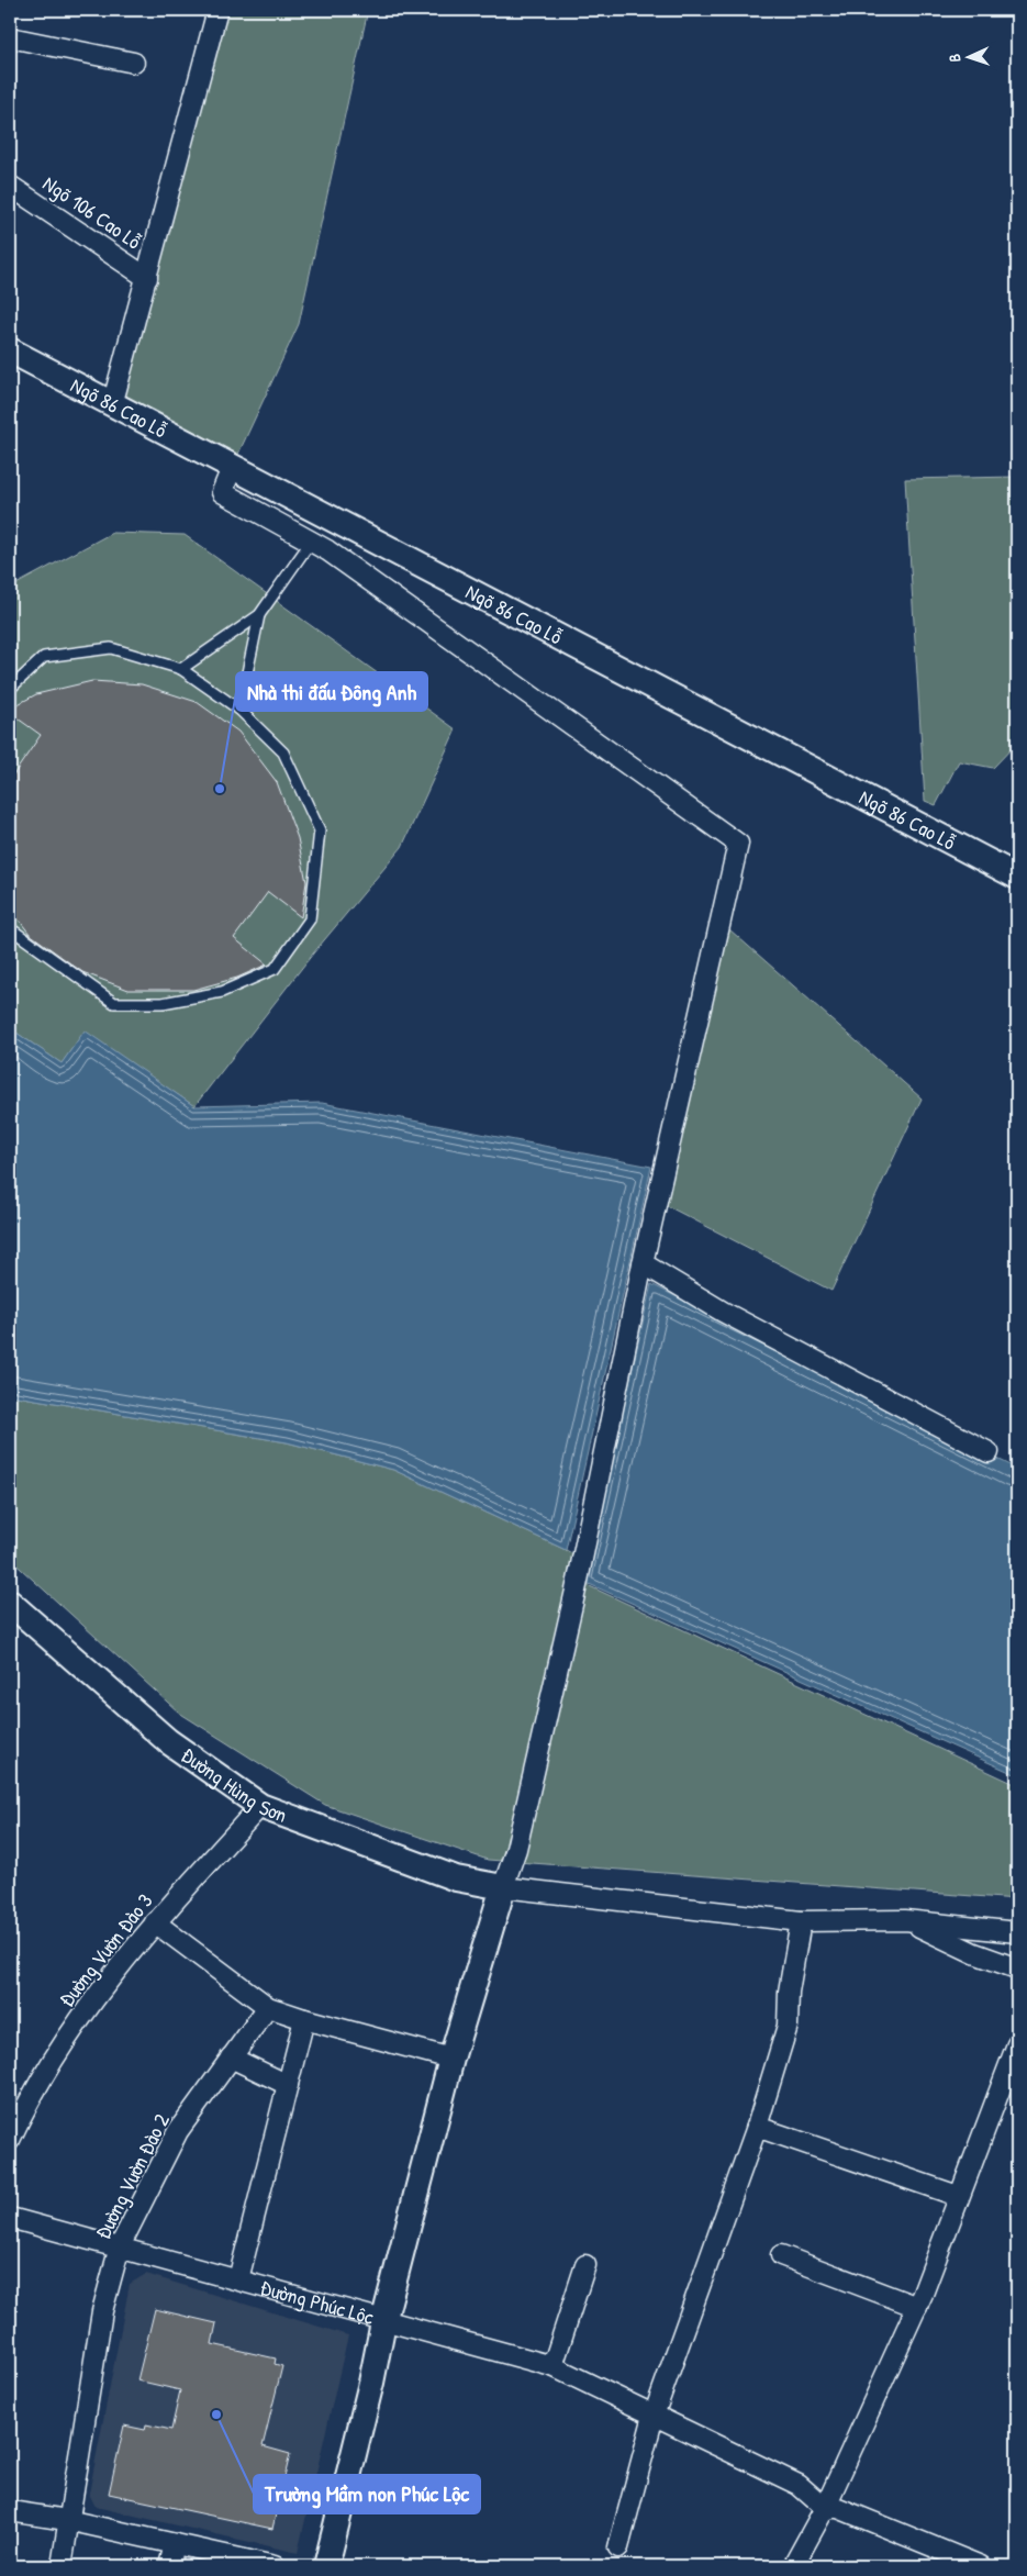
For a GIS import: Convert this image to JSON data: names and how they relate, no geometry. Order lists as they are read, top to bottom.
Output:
{
  "streets": {
    "street": [
      "Ngõ 106 Cao Lỗ",
      "Ngõ 86 Cao Lỗ",
      "Đường Hùng Sơn",
      "Đường Vườn Đào 3",
      "Đường Vườn Đào 2",
      "Đường Phúc Lộc"
    ]
  },
  "crossings": [
    ["Đường Hùng Sơn", "Đường Vườn Đào 3"],
    ["Đường Vườn Đào 2", "Đường Phúc Lộc"]
  ],
  "places": ["Nhà thi đấu Đông Anh", "Trường Mầm non Phúc Lộc"],
  "north": "left"
}
